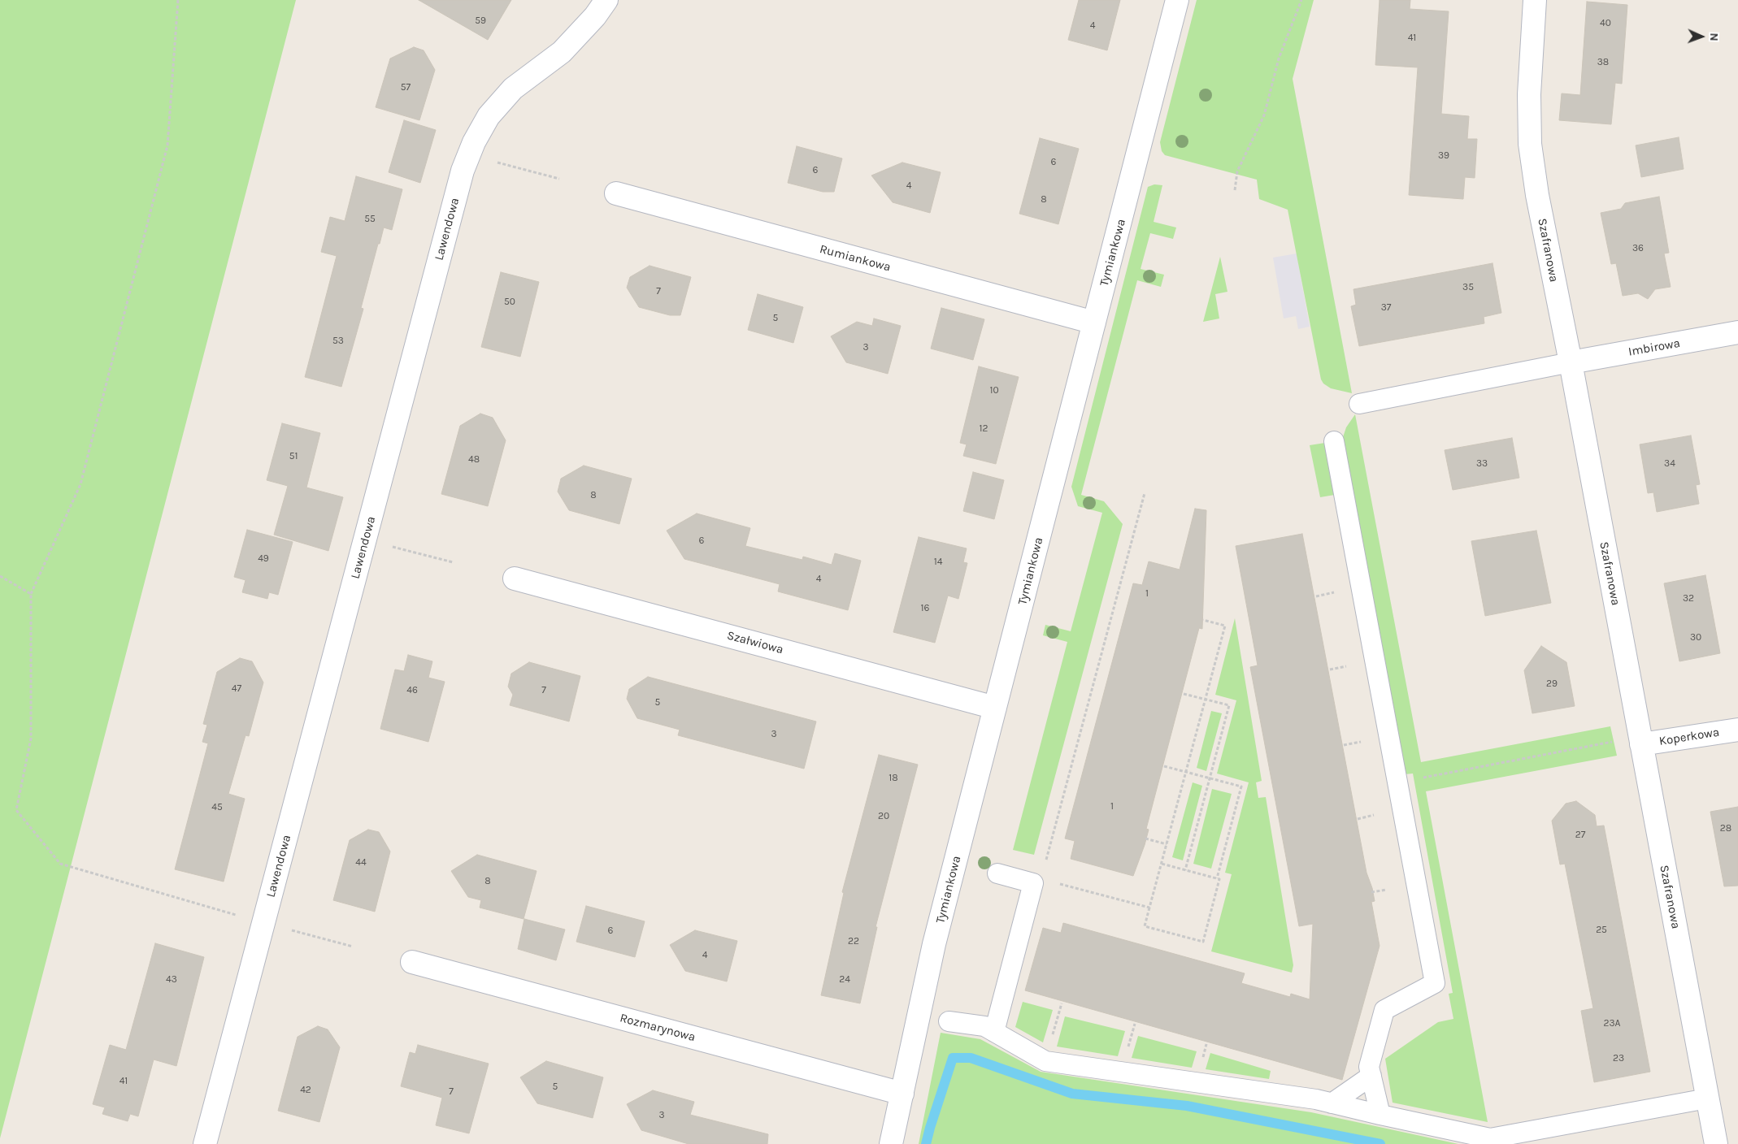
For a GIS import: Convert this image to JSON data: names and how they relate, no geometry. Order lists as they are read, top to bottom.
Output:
{
  "streets": {
    "street": [
      "Lawendowa",
      "Szafranowa",
      "Tymiankowa",
      "Rumiankowa",
      "Imbirowa",
      "Szałwiowa",
      "Koperkowa",
      "Rozmarynowa"
    ]
  },
  "crossings": [
    ["Szafranowa", "Imbirowa"],
    ["Szafranowa", "Koperkowa"],
    ["Tymiankowa", "Rumiankowa"],
    ["Tymiankowa", "Szałwiowa"],
    ["Tymiankowa", "Rozmarynowa"]
  ],
  "house_numbers": [
    "59",
    "40",
    "4",
    "41",
    "38",
    "57",
    "39",
    "6",
    "6",
    "4",
    "8",
    "55",
    "36",
    "35",
    "7",
    "50",
    "37",
    "5",
    "53",
    "3",
    "10",
    "12",
    "51",
    "48",
    "33",
    "34",
    "8",
    "6",
    "49",
    "14",
    "4",
    "1",
    "32",
    "16",
    "30",
    "29",
    "47",
    "46",
    "7",
    "5",
    "3",
    "18",
    "1",
    "45",
    "20",
    "28",
    "27",
    "44",
    "8",
    "25",
    "6",
    "22",
    "4",
    "43",
    "24",
    "23A",
    "23",
    "41",
    "5",
    "42",
    "7",
    "3"
  ],
  "north": "right"
}
